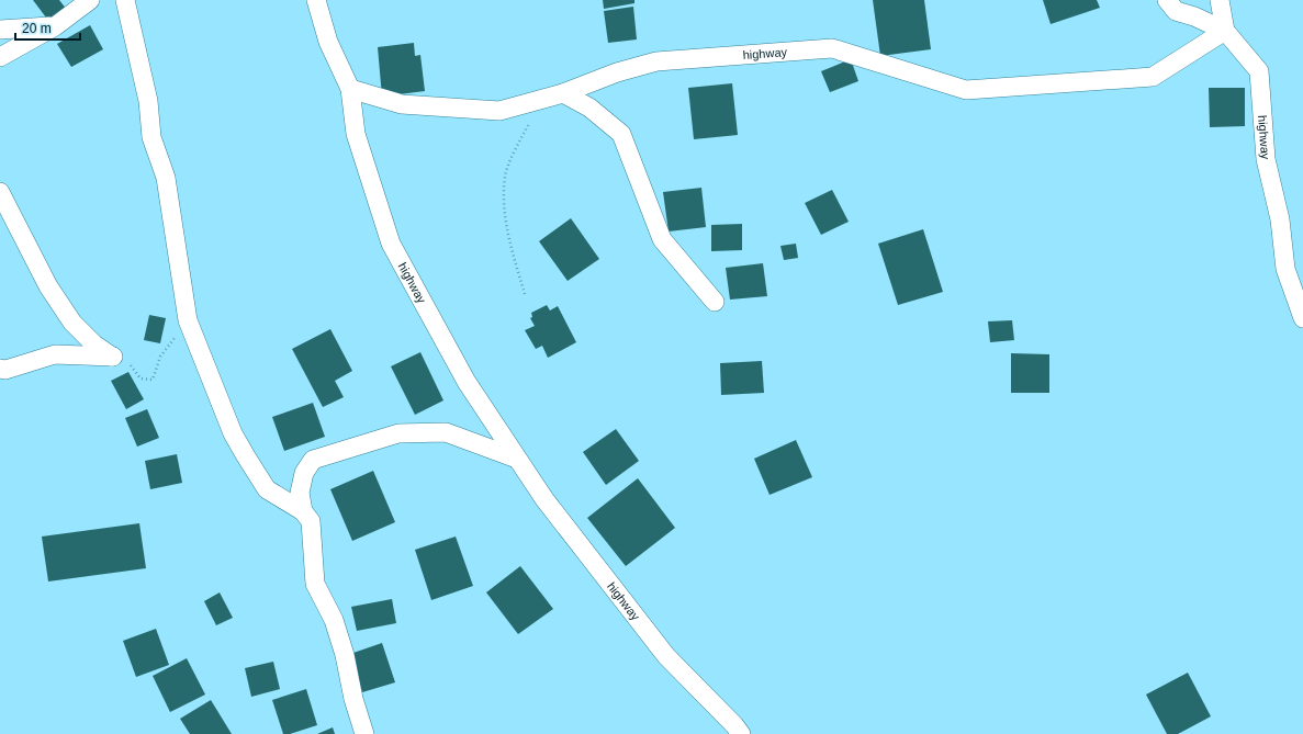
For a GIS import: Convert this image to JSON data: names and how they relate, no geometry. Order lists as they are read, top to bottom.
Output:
{
  "streets": {
    "street": ["highway"]
  },
  "scale_bar": "20 m"
}
